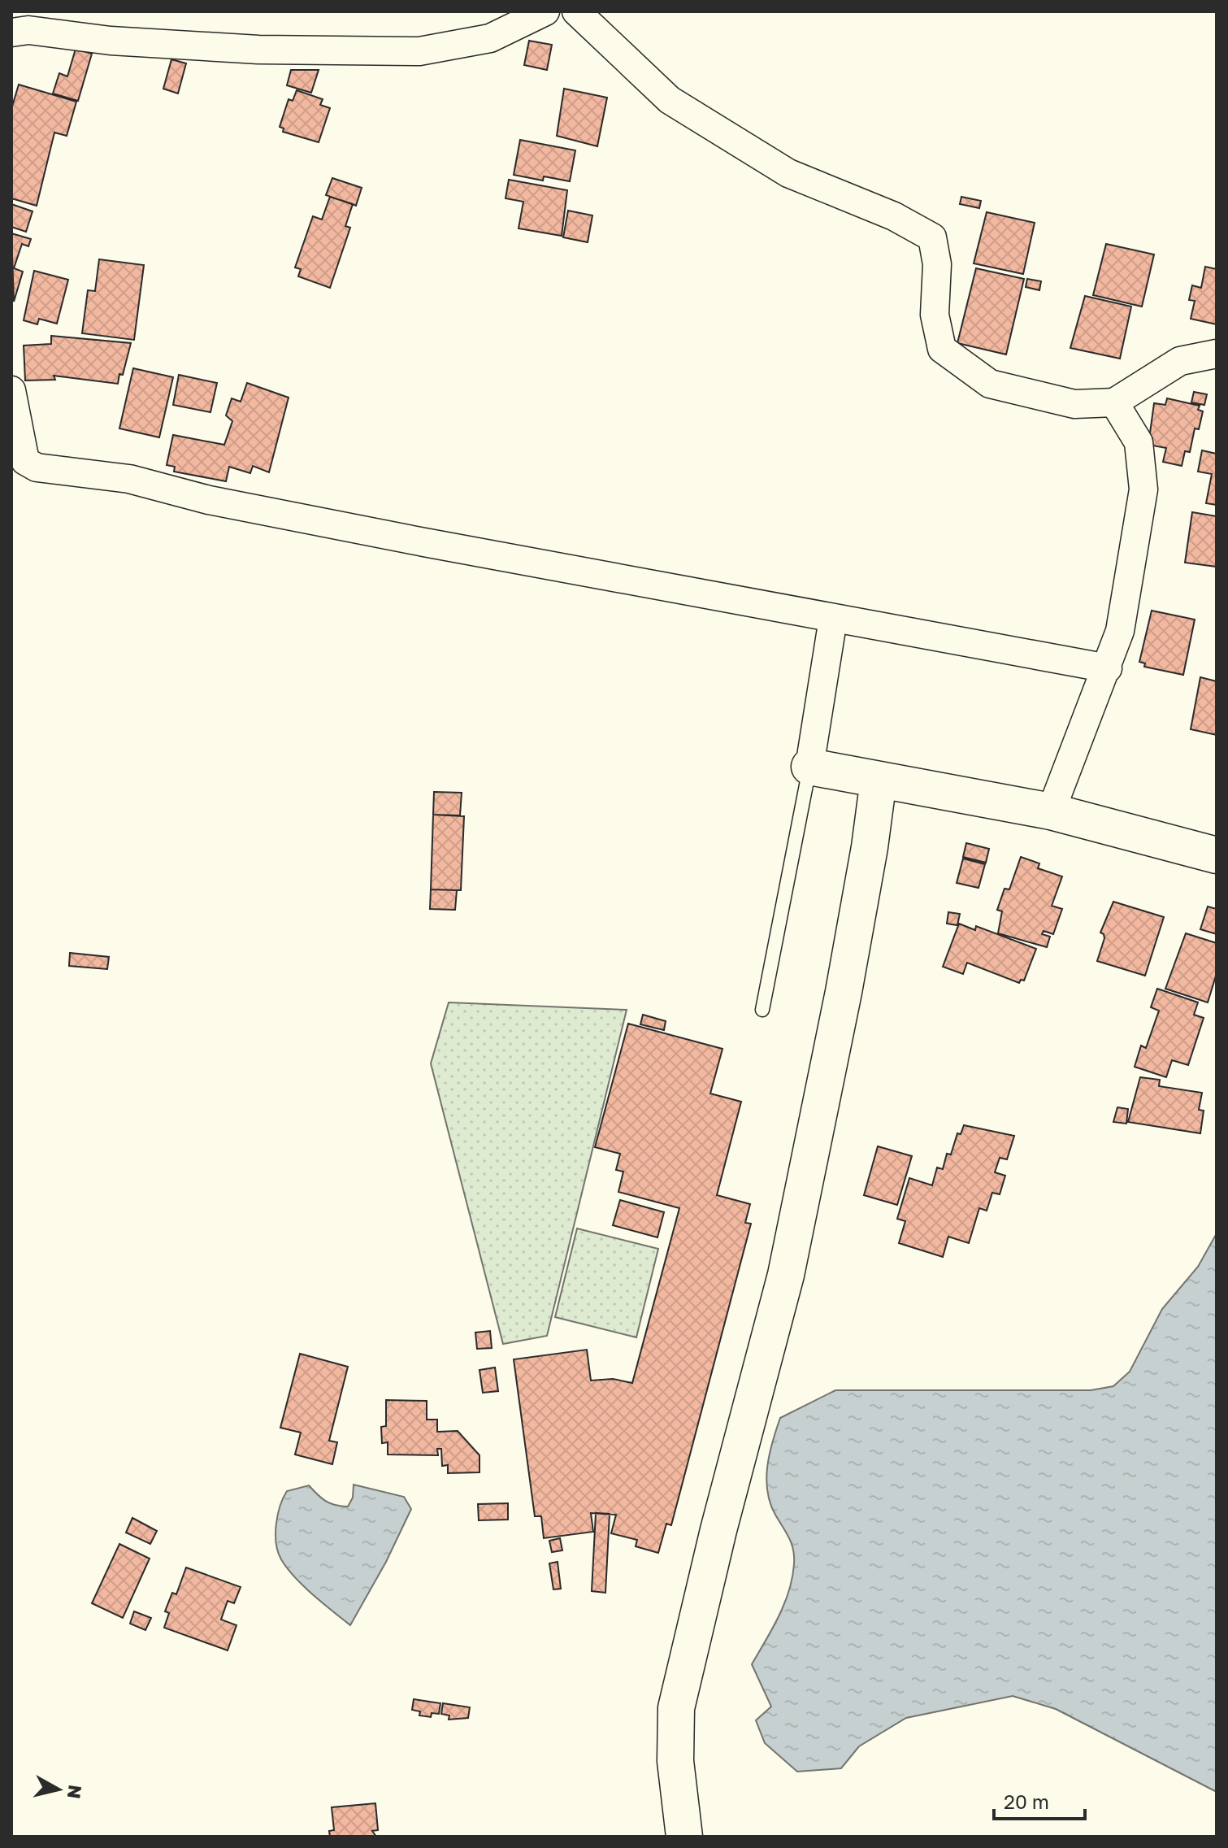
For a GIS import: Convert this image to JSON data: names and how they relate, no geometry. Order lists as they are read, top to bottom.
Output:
{
  "scale_bar": "20 m",
  "north": "right"
}
